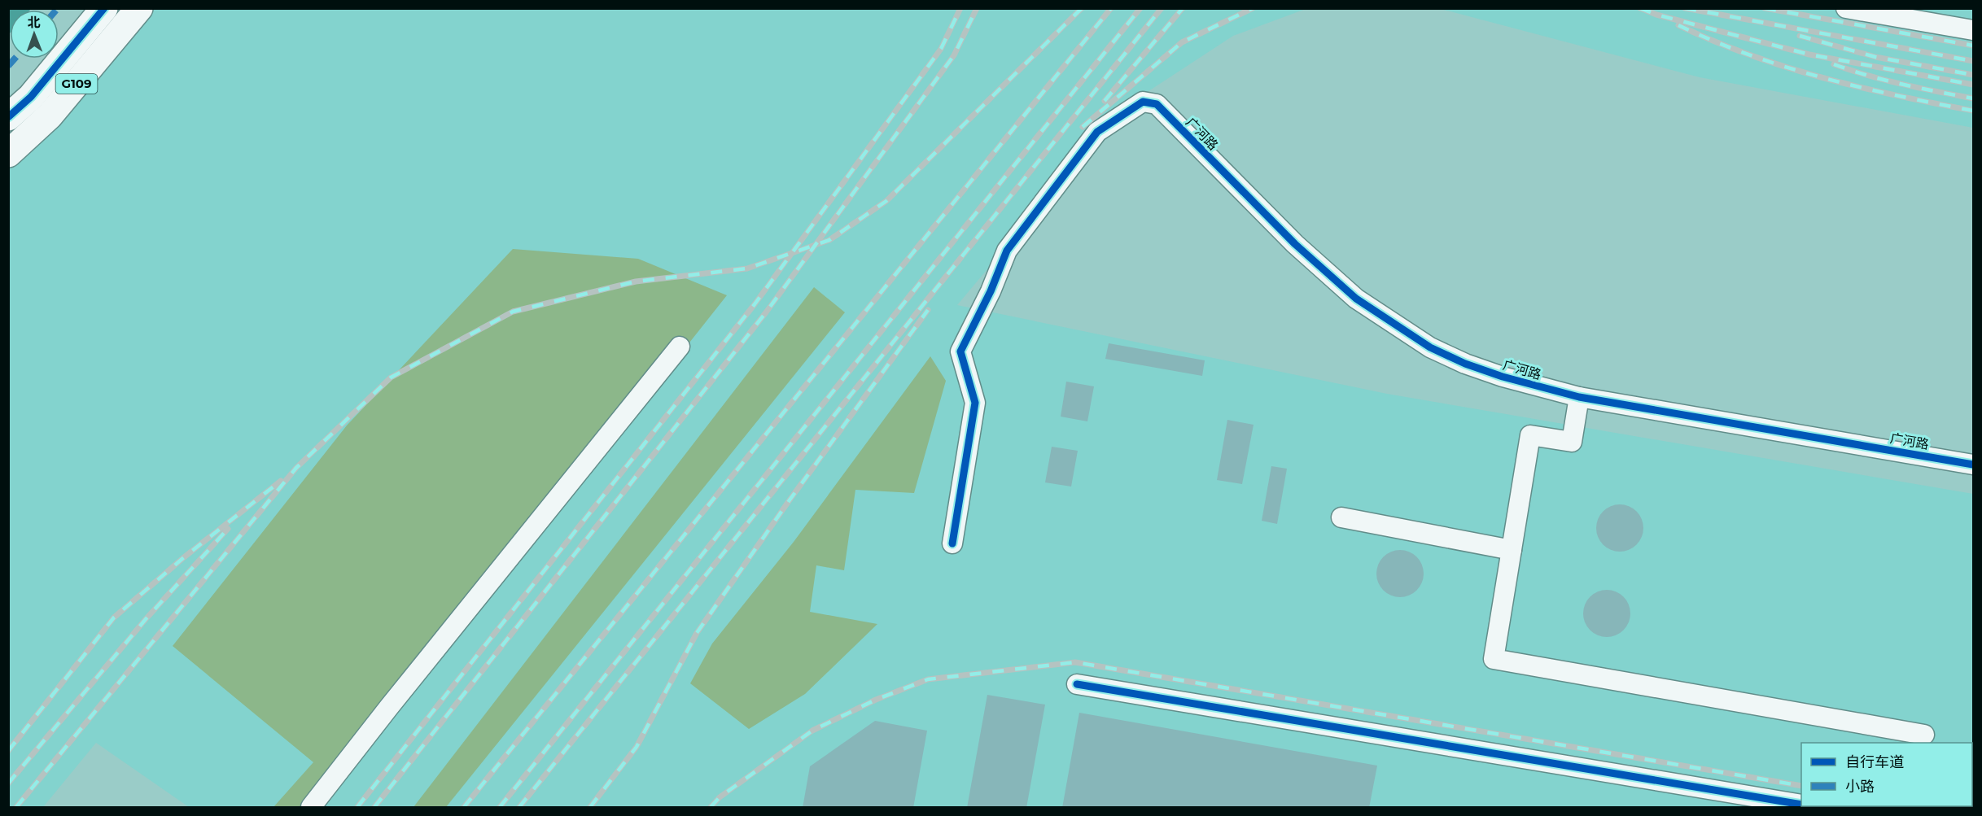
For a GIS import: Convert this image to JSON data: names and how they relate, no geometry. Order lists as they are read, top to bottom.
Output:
{
  "streets": {
    "highway": ["G109"],
    "street": ["广河路"]
  },
  "legend": ["自行车道", "小路"],
  "north": "top"
}
